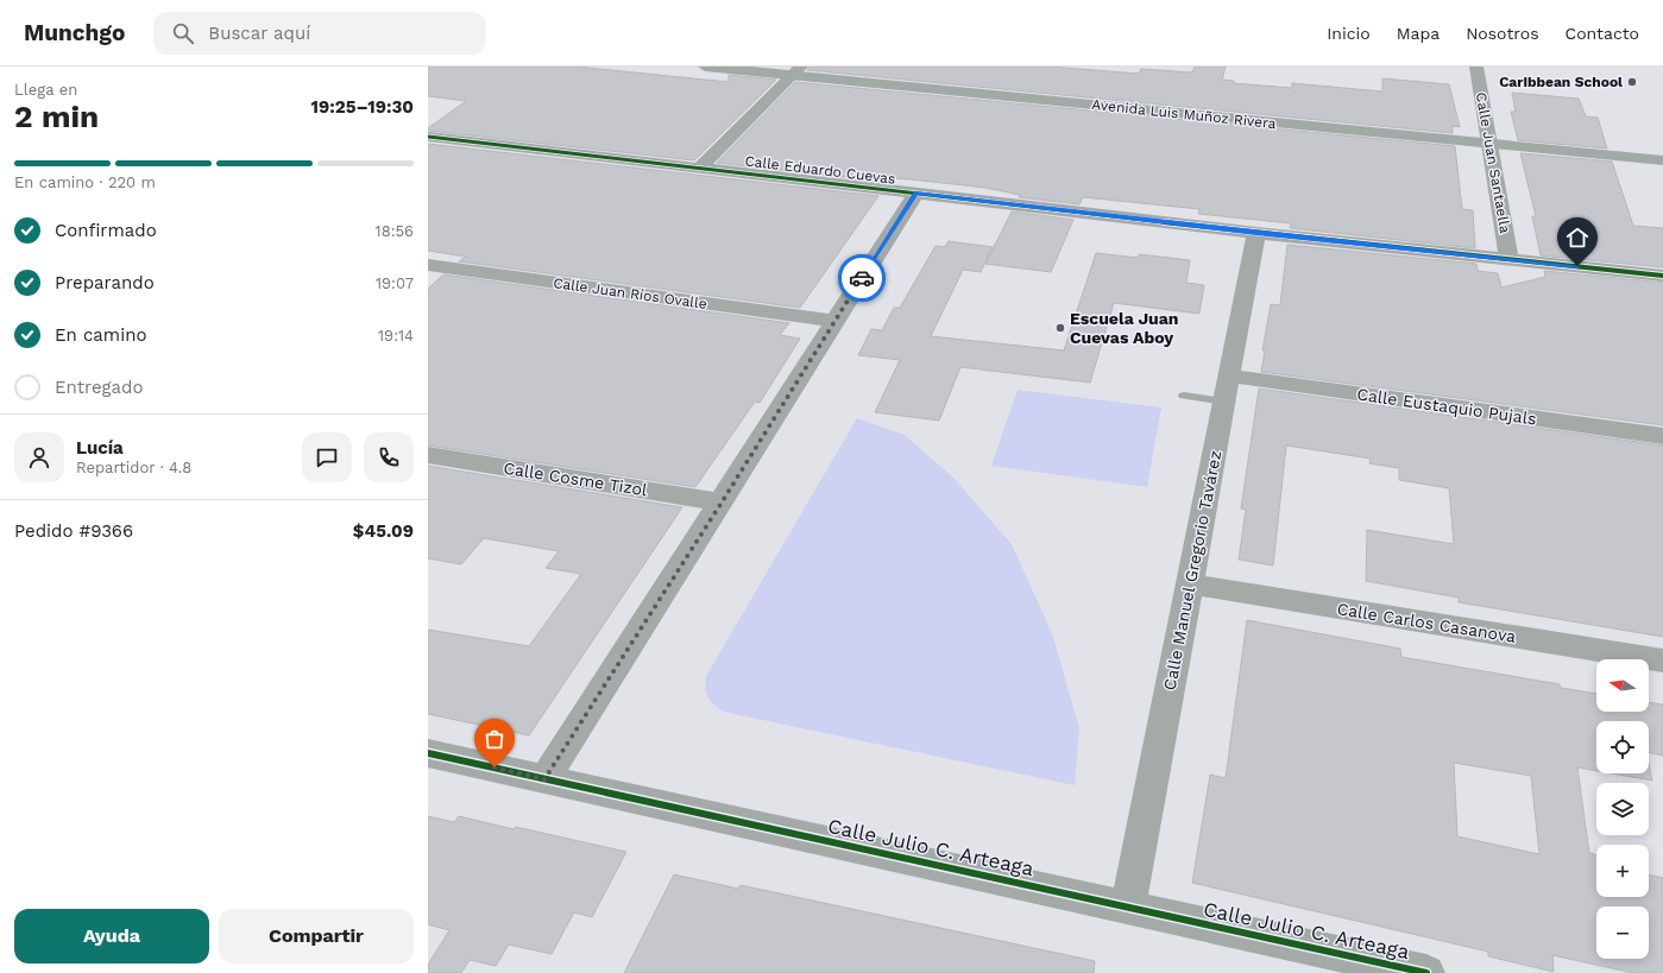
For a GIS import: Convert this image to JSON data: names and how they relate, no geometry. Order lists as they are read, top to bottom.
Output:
{
  "streets": {
    "street": [
      "Avenida Luis Muñoz Rivera",
      "Calle Juan Santaella",
      "Calle Eduardo Cuevas",
      "Calle Juan Ríos Ovalle",
      "Calle Eustaquio Pujals",
      "Calle Cosme Tizol",
      "Calle Manuel Gregorio Tavárez",
      "Calle Carlos Casanova",
      "Calle Julio C. Arteaga"
    ]
  },
  "crossings": [
    ["Avenida Luis Muñoz Rivera", "Calle Juan Santaella"],
    ["Calle Juan Santaella", "Calle Eduardo Cuevas"],
    ["Calle Eduardo Cuevas", "Calle Manuel Gregorio Tavárez"],
    ["Calle Eustaquio Pujals", "Calle Manuel Gregorio Tavárez"],
    ["Calle Manuel Gregorio Tavárez", "Calle Carlos Casanova"],
    ["Calle Manuel Gregorio Tavárez", "Calle Julio C. Arteaga"]
  ],
  "places": ["Caribbean School", "Escuela Juan Cuevas Aboy"],
  "north": "left",
  "page": {
    "header": "Munchgo",
    "search": "Buscar aquí",
    "nav": [
      "Inicio",
      "Mapa",
      "Nosotros",
      "Contacto"
    ],
    "heading": ["2 min", "Llega en", "19:25–19:30"],
    "panel": [
      "Lucía",
      "Repartidor · 4.8",
      "Pedido #9366",
      "$45.09"
    ],
    "bar": "En camino · 220 m",
    "list": [
      ["Confirmado", "18:56"],
      ["Preparando", "19:07"],
      ["En camino", "19:14"],
      "Entregado"
    ],
    "map_buttons": ["+", "−"],
    "buttons": ["Ayuda", "Compartir"]
  }
}
